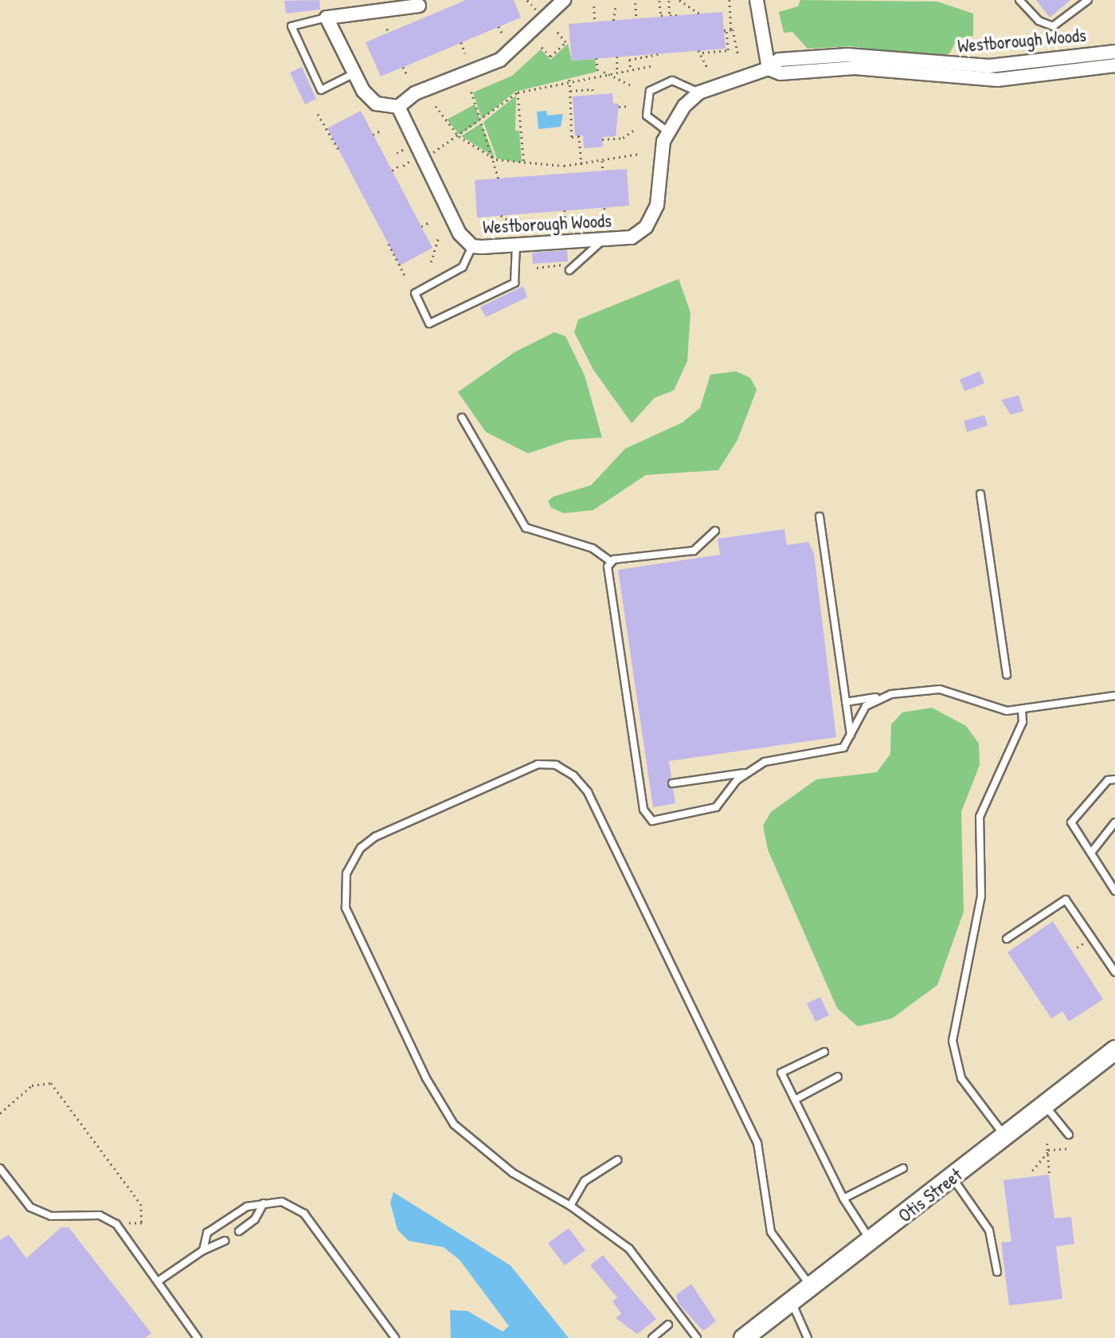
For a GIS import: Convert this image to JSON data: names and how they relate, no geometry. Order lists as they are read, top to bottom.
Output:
{
  "streets": {
    "main road": ["Otis Street"],
    "street": ["Westborough Woods"]
  }
}
